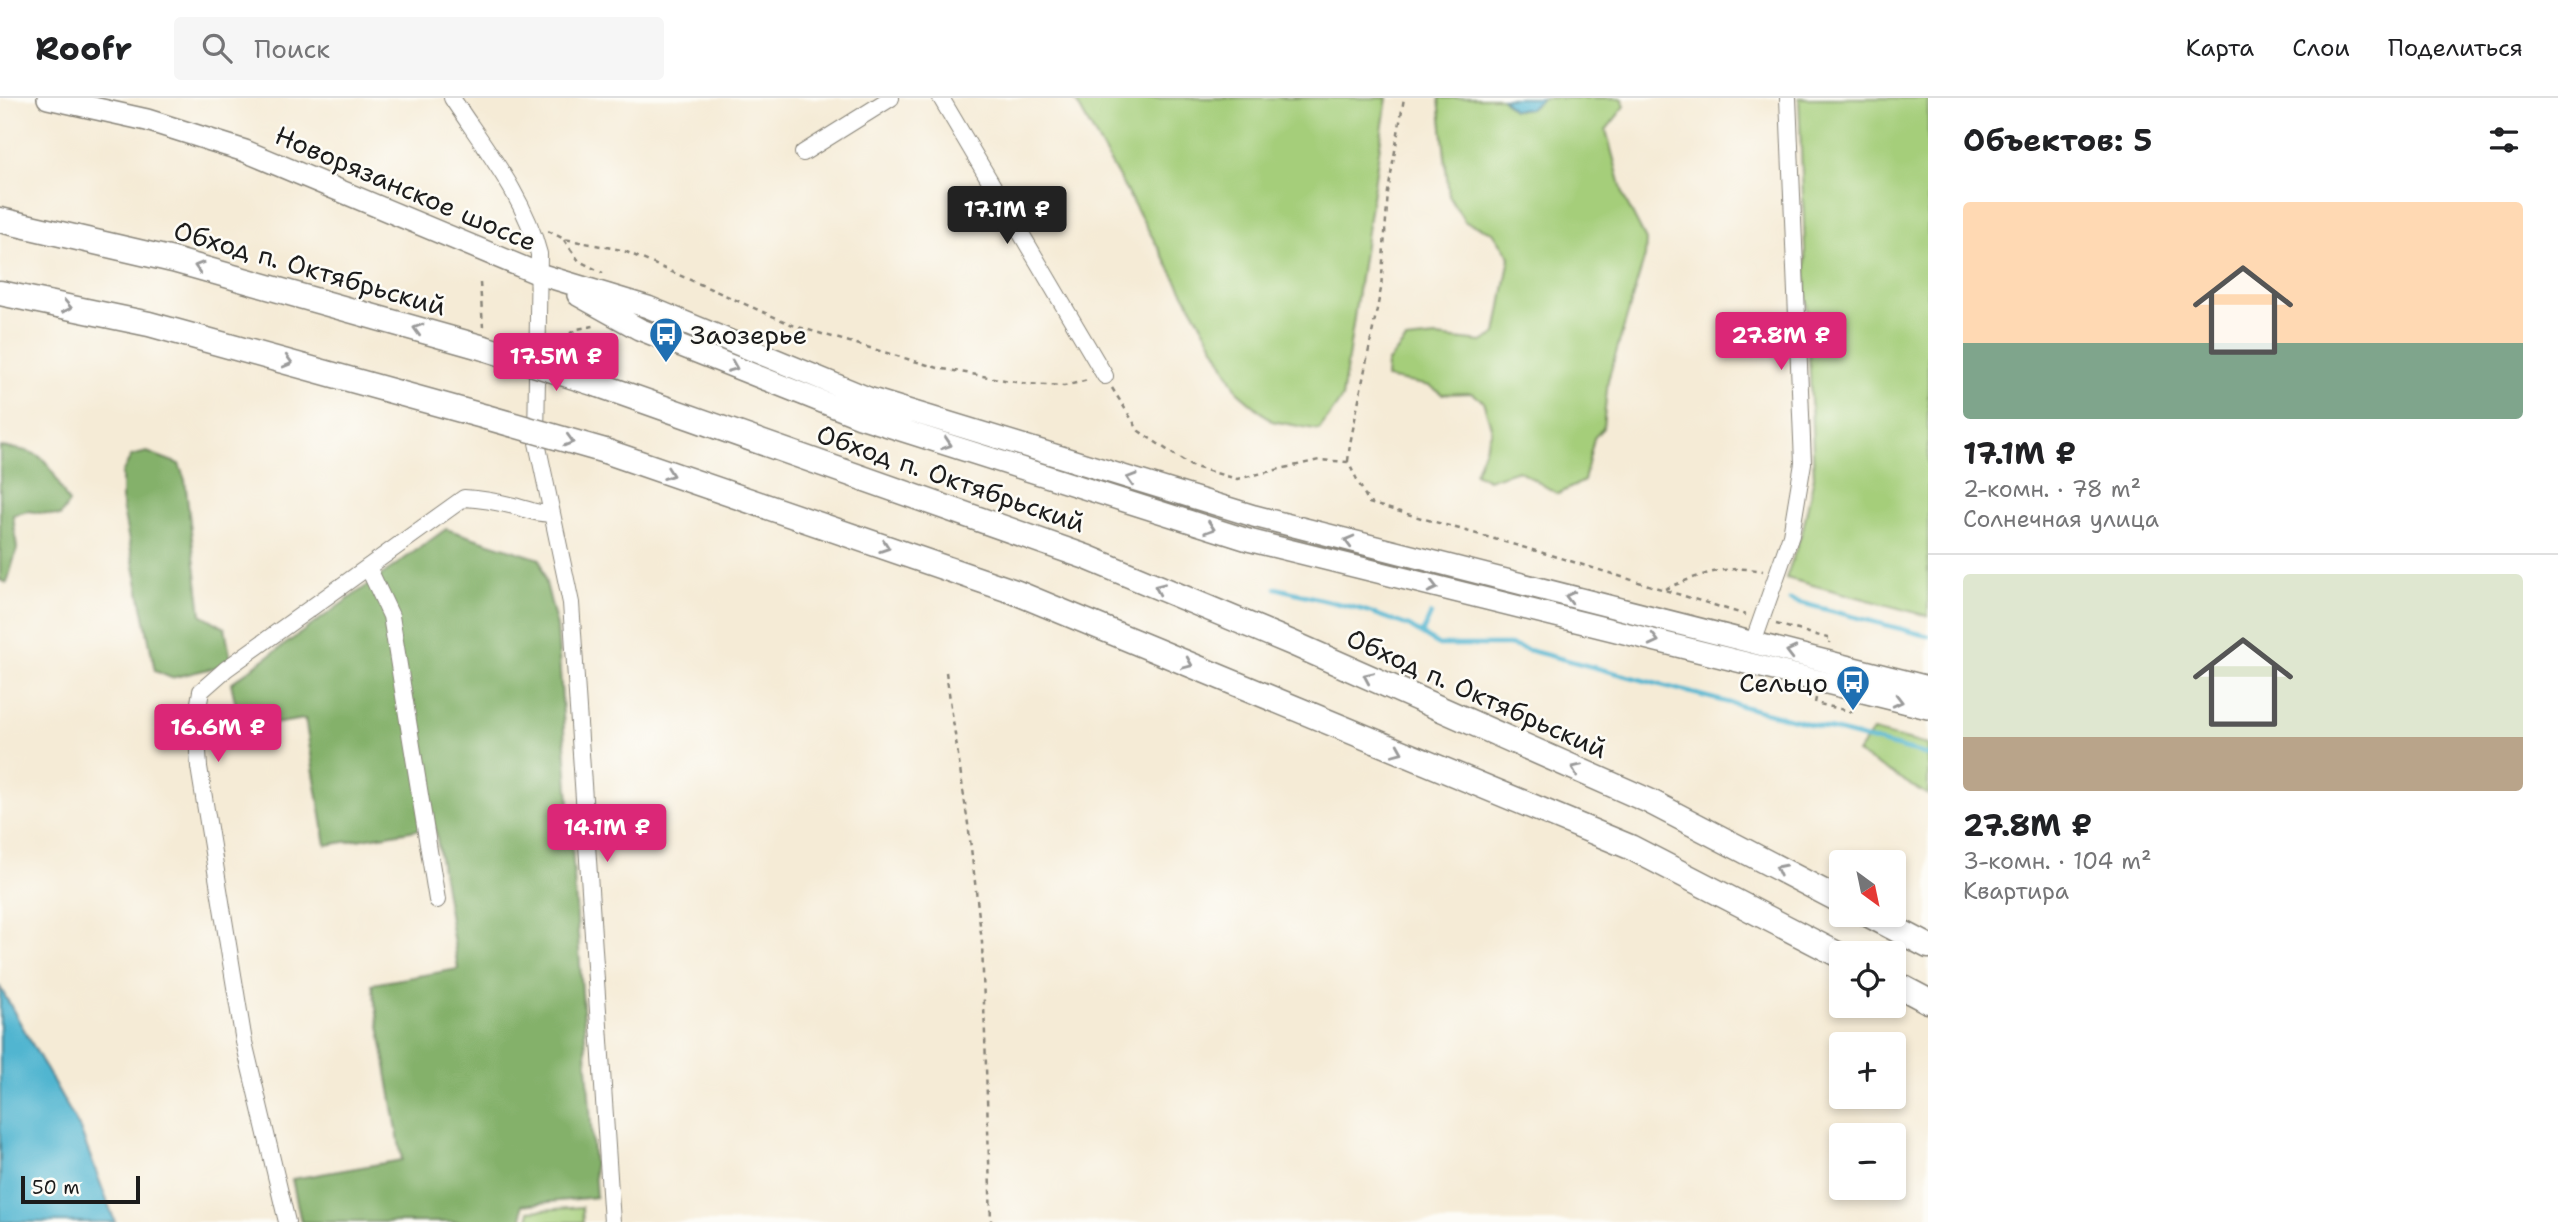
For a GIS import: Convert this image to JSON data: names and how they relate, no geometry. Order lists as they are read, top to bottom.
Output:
{
  "streets": {
    "highway": ["Обход п. Октябрьский"],
    "main road": ["Новорязанское шоссе"]
  },
  "places": {
    "bus stop": ["Заозерье", "Сельцо"]
  },
  "scale_bar": "50 m",
  "north": "bottom right",
  "page": {
    "header": "Roofr",
    "search": "Поиск",
    "nav": ["Карта", "Слои", "Поделиться"],
    "heading": "Объектов: 5",
    "list": [
      {
        "name": "17.1M ₽",
        "note": "2-комн. · 78 m² · Солнечная улица"
      },
      {
        "name": "27.8M ₽",
        "note": "3-комн. · 104 m² · Квартира"
      }
    ],
    "price": [
      "17.1M ₽",
      "27.8M ₽",
      "17.5M ₽",
      "16.6M ₽",
      "14.1M ₽"
    ],
    "map_buttons": ["+", "−"],
    "scale": "50 m"
  }
}
